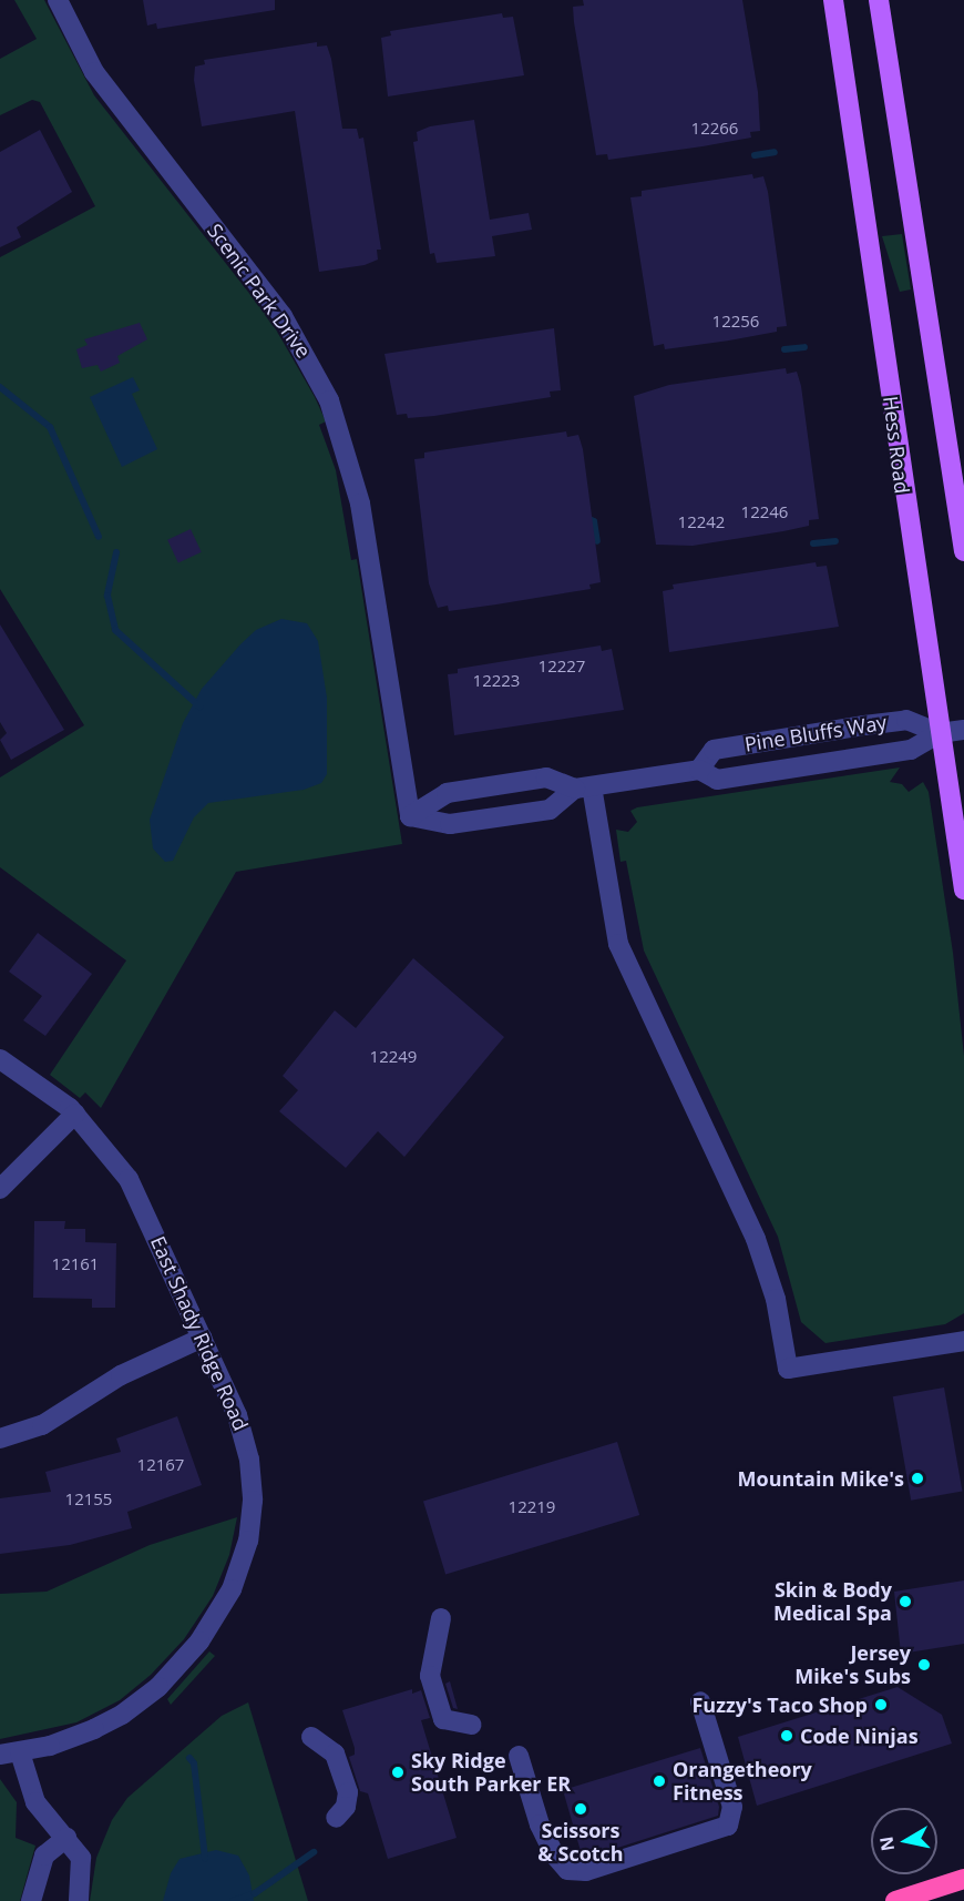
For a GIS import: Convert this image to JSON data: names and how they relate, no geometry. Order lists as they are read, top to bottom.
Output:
{
  "streets": {
    "main road": ["Hess Road"],
    "street": ["Scenic Park Drive", "Pine Bluffs Way", "East Shady Ridge Road"]
  },
  "crossings": [
    ["Scenic Park Drive", "Pine Bluffs Way"],
    ["Hess Road", "Pine Bluffs Way"]
  ],
  "places": [
    "Mountain Mike's",
    "Skin & Body Medical Spa",
    "Jersey Mike's Subs",
    "Fuzzy's Taco Shop",
    "Code Ninjas",
    "Sky Ridge South Parker ER",
    "Orangetheory Fitness",
    "Scissors & Scotch"
  ],
  "house_numbers": [
    "12266",
    "12256",
    "12246",
    "12242",
    "12227",
    "12223",
    "12249",
    "12161",
    "12167",
    "12155",
    "12219"
  ],
  "north": "left"
}
